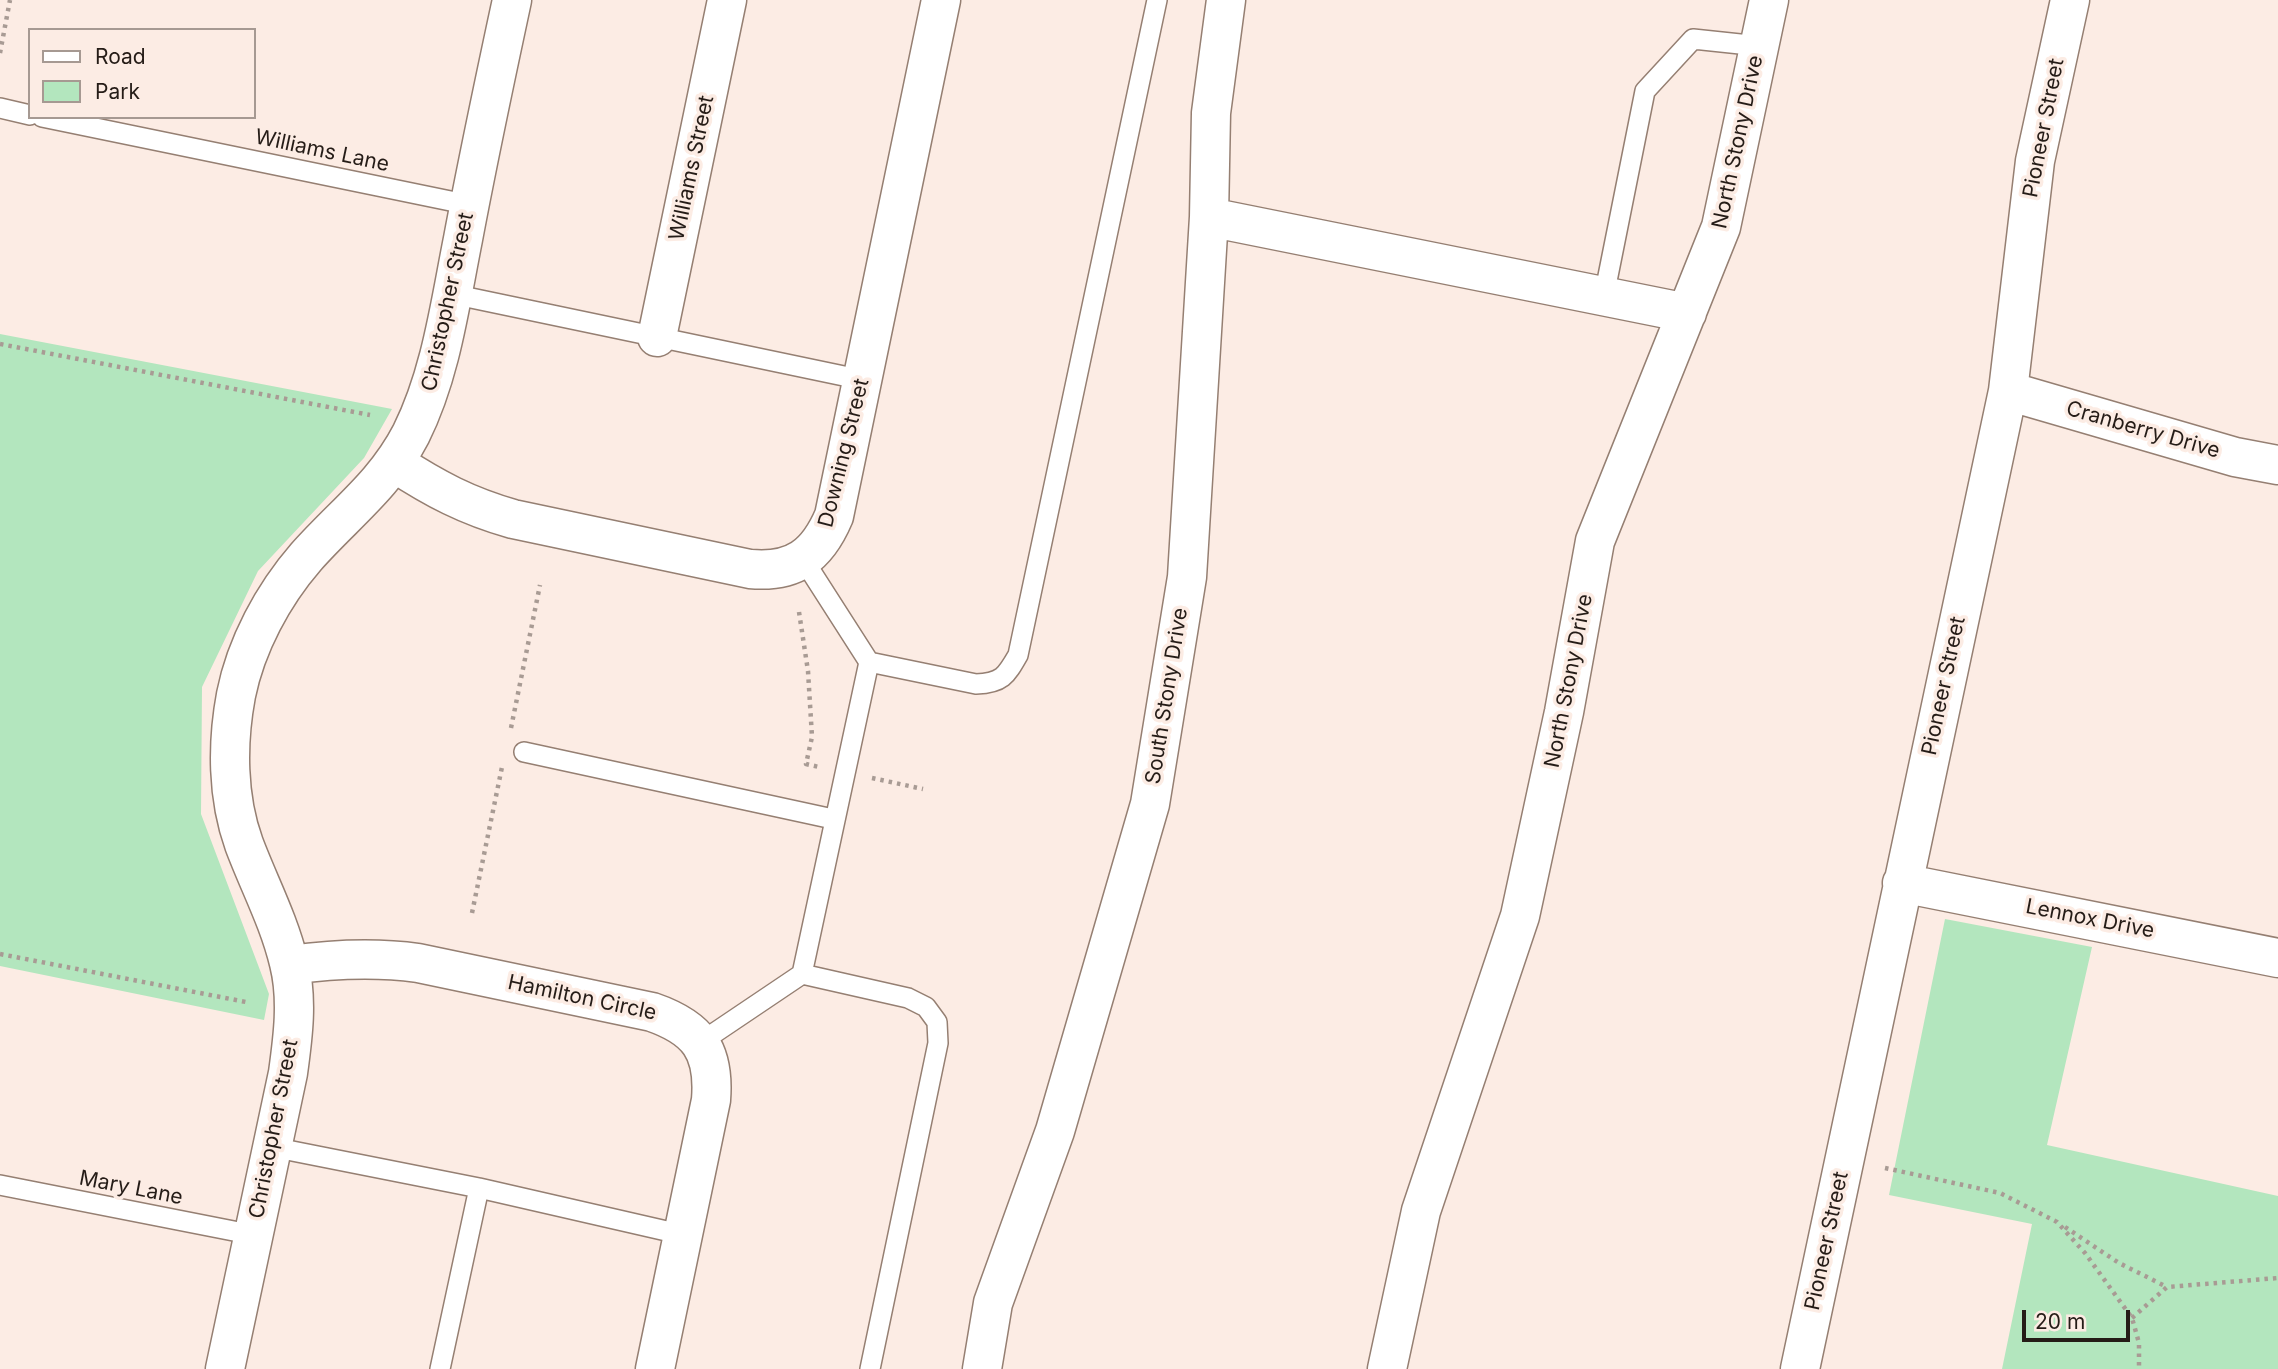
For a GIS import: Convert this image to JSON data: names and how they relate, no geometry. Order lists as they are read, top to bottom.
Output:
{
  "streets": {
    "street": [
      "Pioneer Street",
      "North Stony Drive",
      "Williams Street",
      "Christopher Street",
      "Cranberry Drive",
      "Downing Street",
      "South Stony Drive",
      "Lennox Drive",
      "Hamilton Circle"
    ],
    "lane": ["Williams Lane", "Mary Lane"]
  },
  "crossings": [
    ["Pioneer Street", "Cranberry Drive"],
    ["Pioneer Street", "Lennox Drive"],
    ["Williams Lane", "Christopher Street"],
    ["Christopher Street", "Downing Street"],
    ["Christopher Street", "Hamilton Circle"],
    ["Christopher Street", "Mary Lane"]
  ],
  "legend": ["Road", "Park"],
  "scale_bar": "20 m"
}
